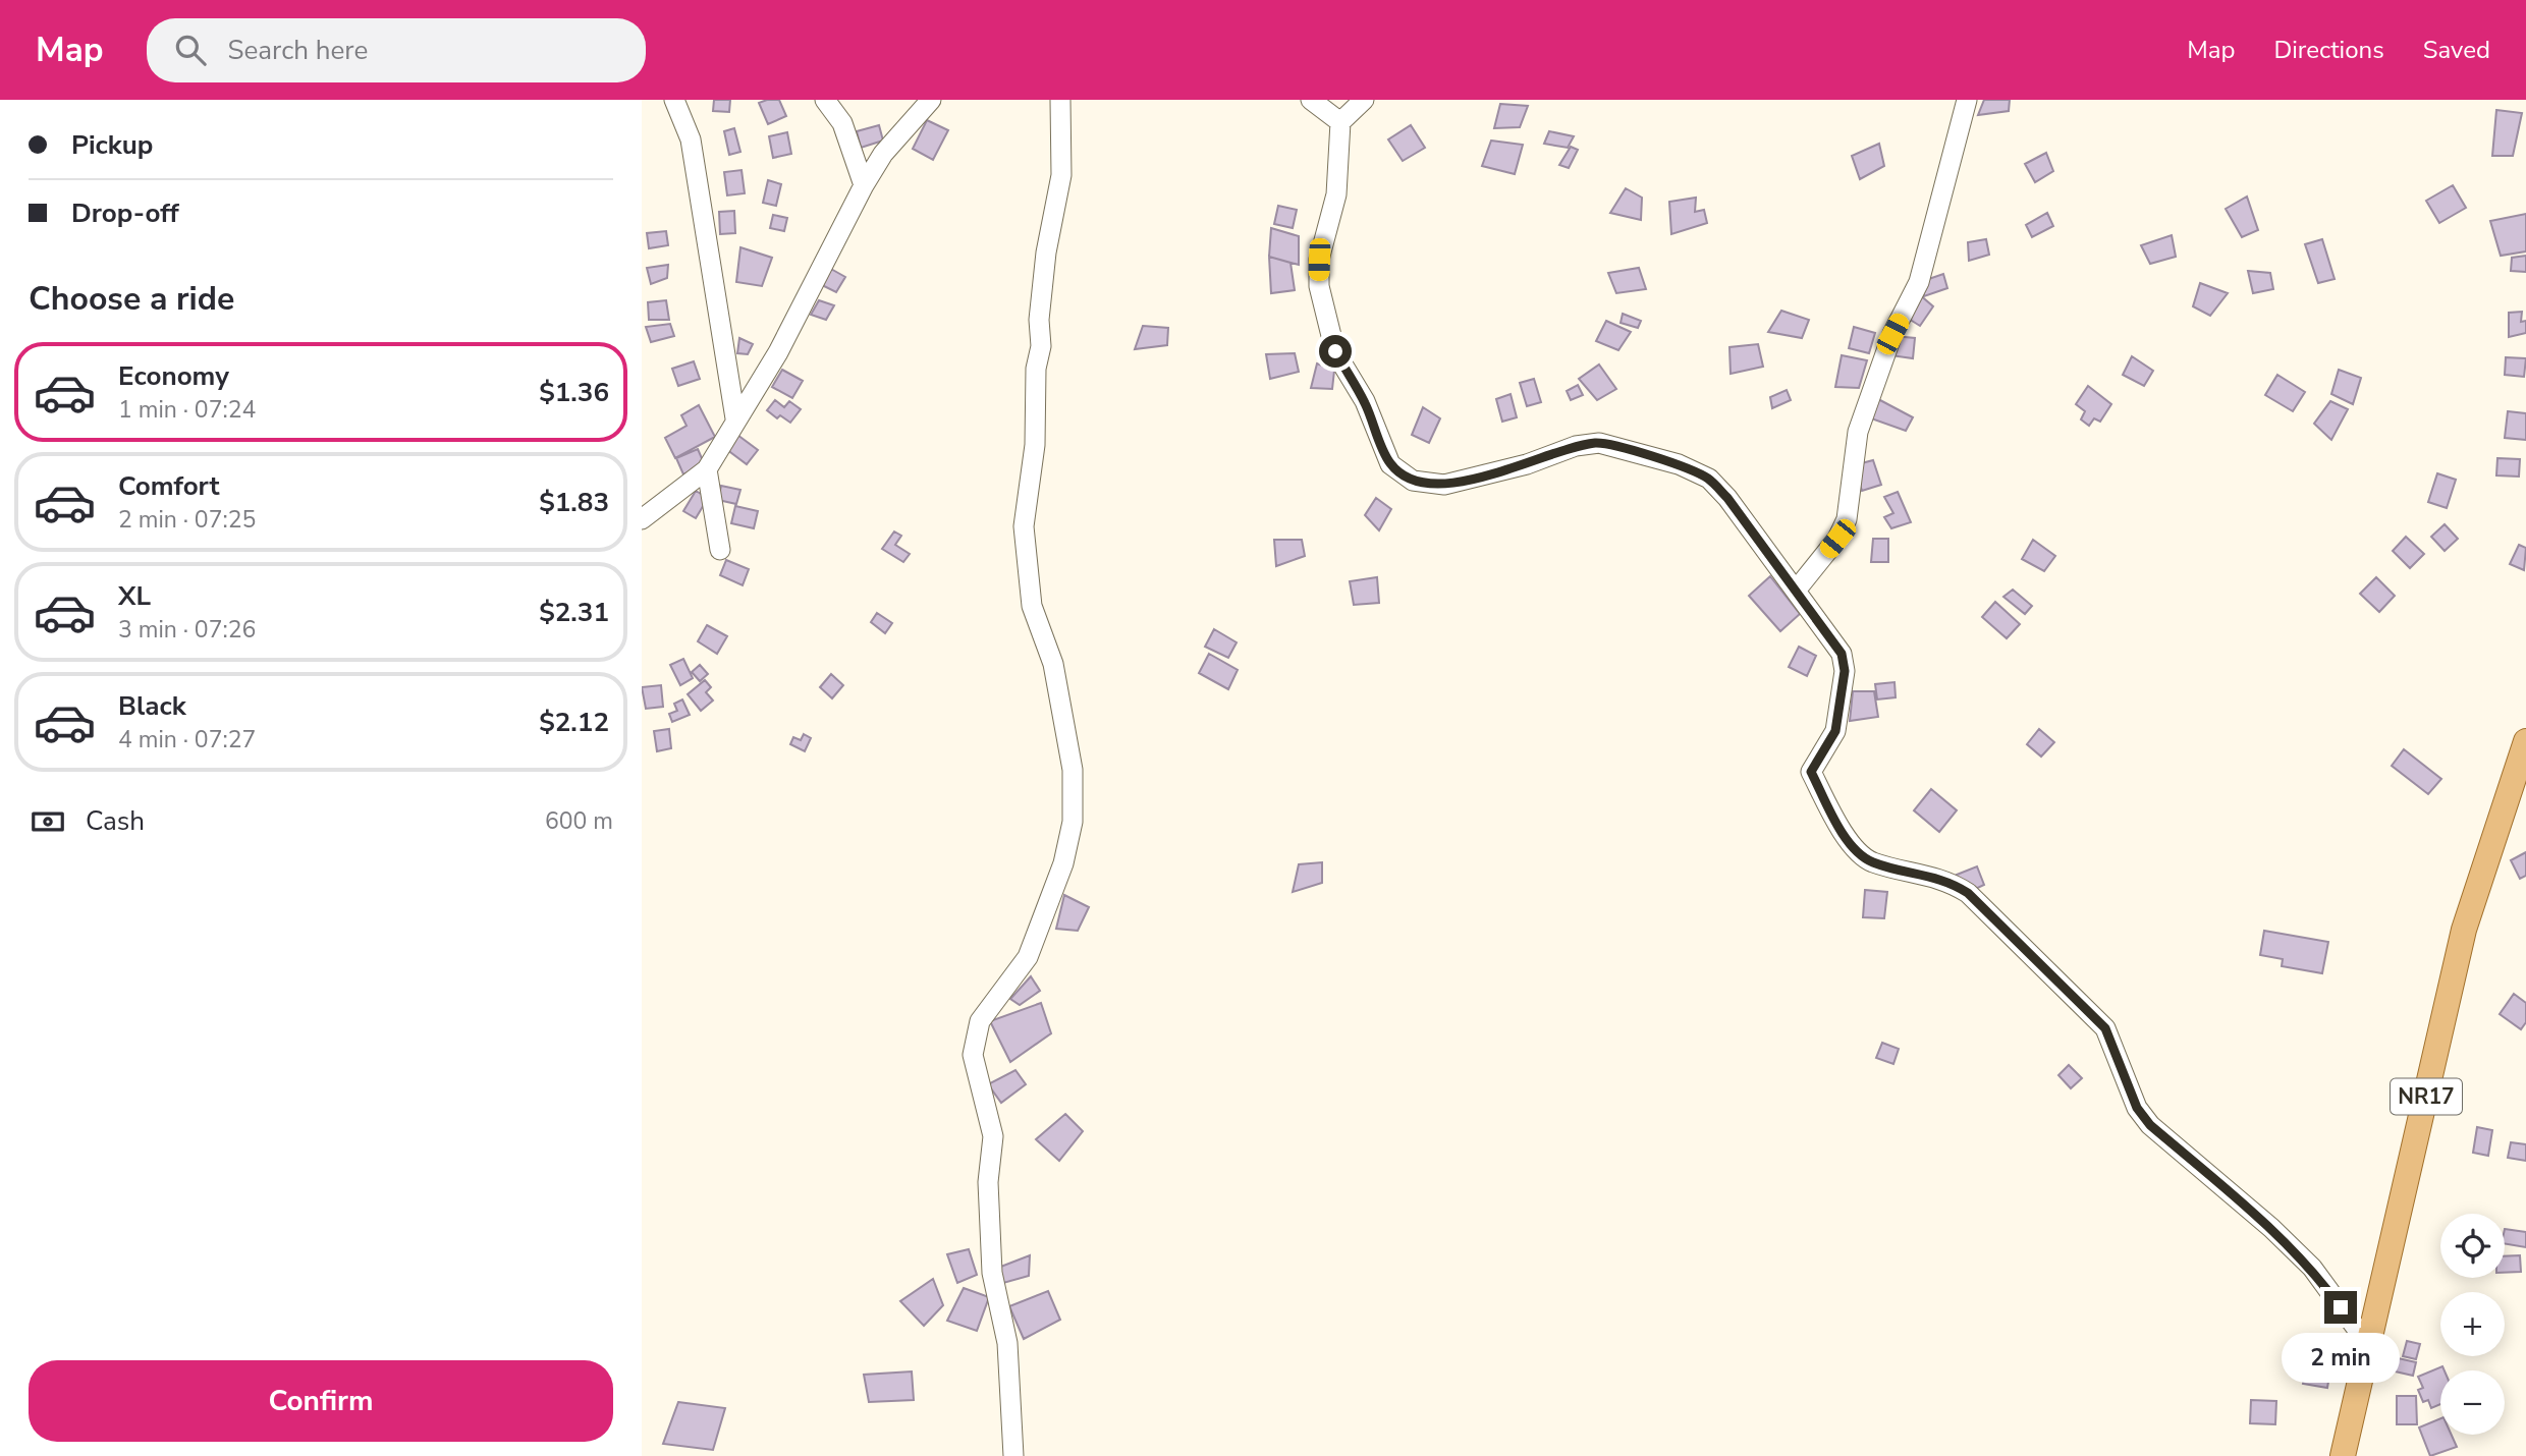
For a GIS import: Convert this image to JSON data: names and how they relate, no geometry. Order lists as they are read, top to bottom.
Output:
{
  "streets": {
    "main road": ["NR17"]
  },
  "page": {
    "header": "Map",
    "search": "Search here",
    "nav": ["Map", "Directions", "Saved"],
    "banner": ["Pickup", "Drop-off"],
    "heading": "Choose a ride",
    "list": [
      {
        "name": "Economy",
        "note": "1 min · 07:24",
        "value": "$1.36"
      },
      {
        "name": "Comfort",
        "note": "2 min · 07:25",
        "value": "$1.83"
      },
      {
        "name": "XL",
        "note": "3 min · 07:26",
        "value": "$2.31"
      },
      {
        "name": "Black",
        "note": "4 min · 07:27",
        "value": "$2.12"
      }
    ],
    "pay": ["Cash", "600 m"],
    "map_buttons": ["+", "−"],
    "bubble": "2 min",
    "buttons": "Confirm"
  }
}
